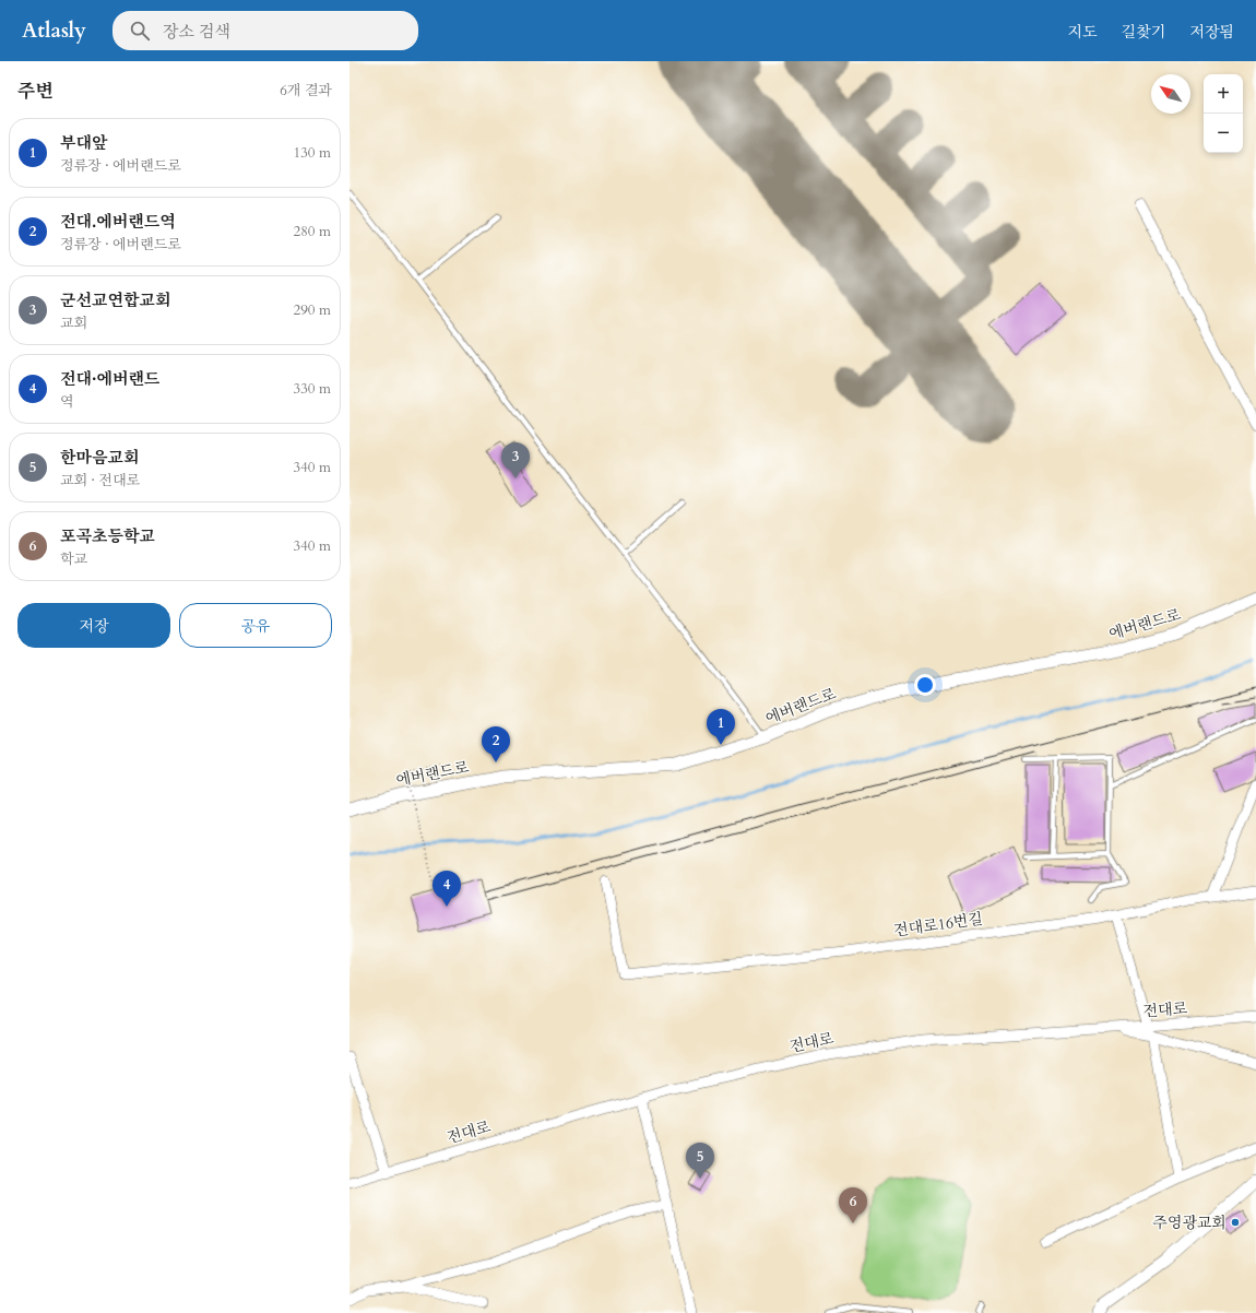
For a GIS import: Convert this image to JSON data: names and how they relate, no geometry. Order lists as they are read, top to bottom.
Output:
{
  "streets": {
    "street": ["에버랜드로", "전대로16번길", "전대로"]
  },
  "places": ["주영광교회"],
  "north": "top left",
  "page": {
    "header": "Atlasly",
    "search": "장소 검색",
    "nav": ["지도", "길찾기", "저장됨"],
    "heading": ["주변", "6개 결과"],
    "map_buttons": ["+", "−"],
    "list": [
      {
        "mark": "1",
        "name": "부대앞",
        "note": "정류장 · 에버랜드로",
        "value": "130 m"
      },
      {
        "mark": "2",
        "name": "전대.에버랜드역",
        "note": "정류장 · 에버랜드로",
        "value": "280 m"
      },
      {
        "mark": "3",
        "name": "군선교연합교회",
        "note": "교회",
        "value": "290 m"
      },
      {
        "mark": "4",
        "name": "전대·에버랜드",
        "note": "역",
        "value": "330 m"
      },
      {
        "mark": "5",
        "name": "한마음교회",
        "note": "교회 · 전대로",
        "value": "340 m"
      },
      {
        "mark": "6",
        "name": "포곡초등학교",
        "note": "학교",
        "value": "340 m"
      }
    ],
    "pins": [
      "3",
      "1",
      "2",
      "4",
      "5",
      "6"
    ],
    "buttons": ["저장", "공유"]
  }
}
